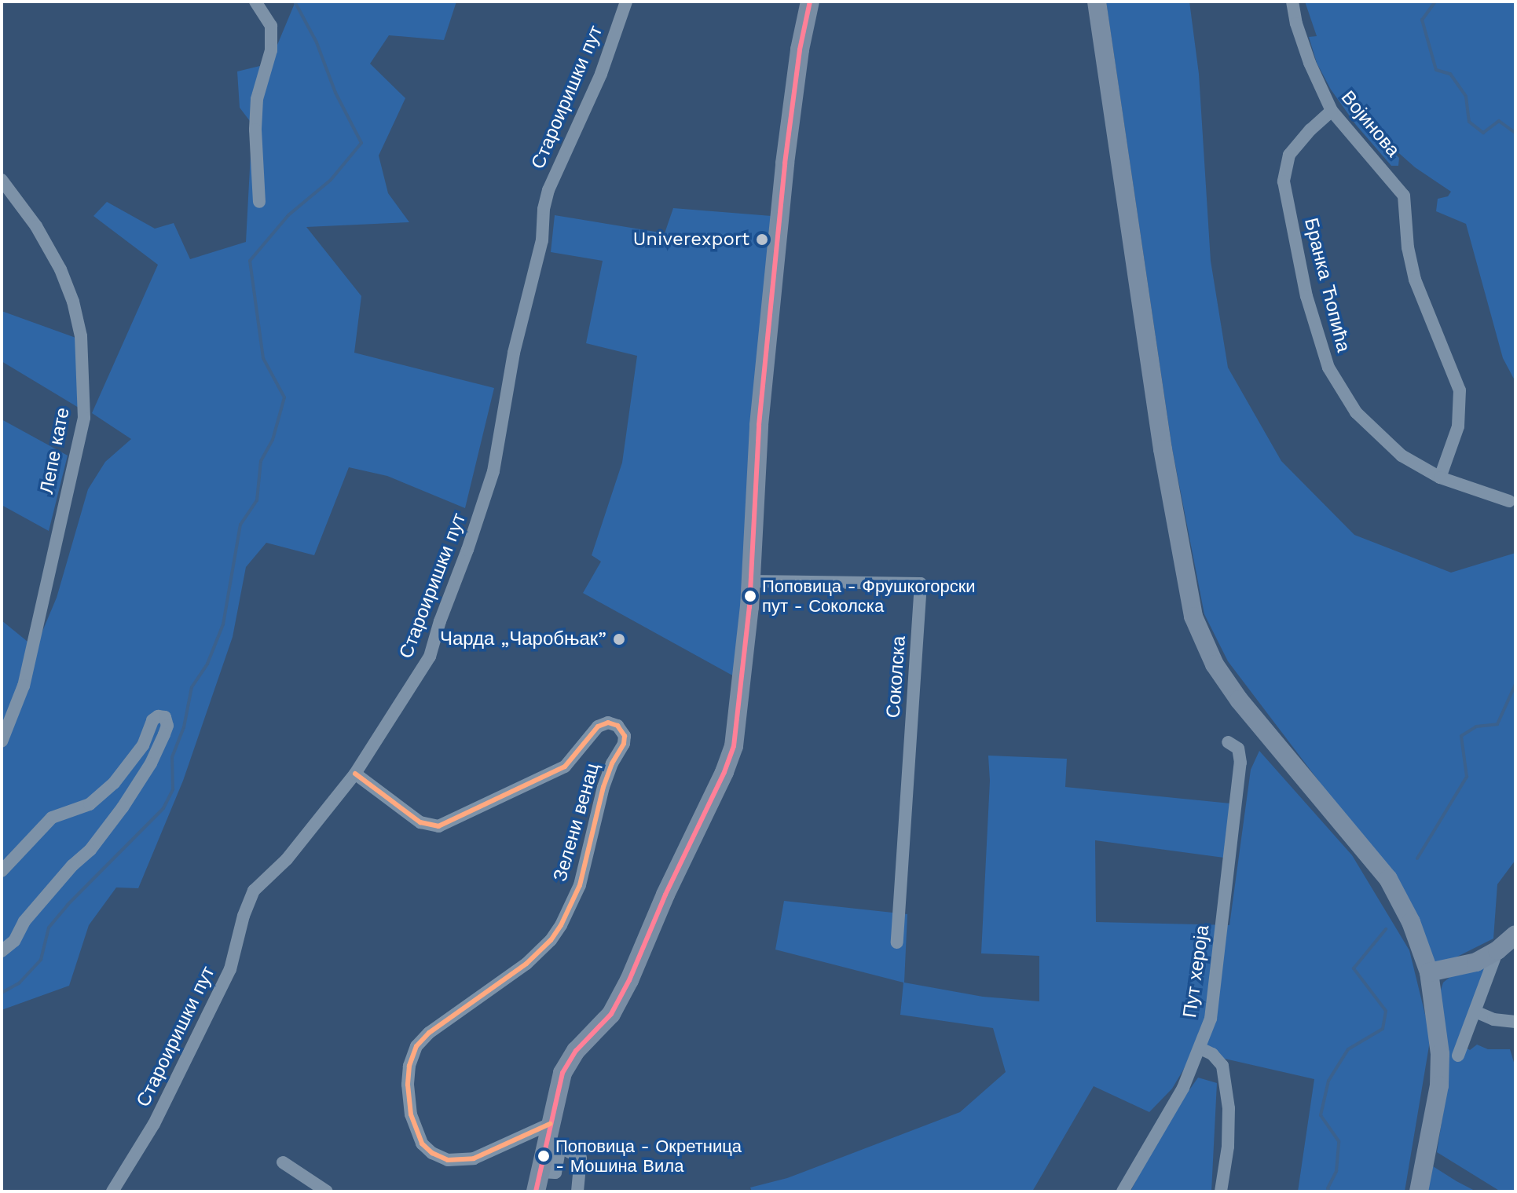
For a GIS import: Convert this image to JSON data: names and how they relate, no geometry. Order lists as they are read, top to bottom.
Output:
{
  "streets": {
    "street": [
      "Староиришки пут",
      "Војинова",
      "Бранка Ћопића",
      "Лепе кате",
      "Соколска",
      "Зелени венац",
      "Пут хероја"
    ]
  },
  "crossings": [
    ["Староиришки пут", "Зелени венац"],
    ["Војинова", "Бранка Ћопића"]
  ],
  "places": [
    "Univerexport",
    "Поповица - Фрушкогорски пут - Соколска",
    "Чарда „Чаробњак”",
    "Поповица - Окретница - Мошина Вила"
  ]
}
